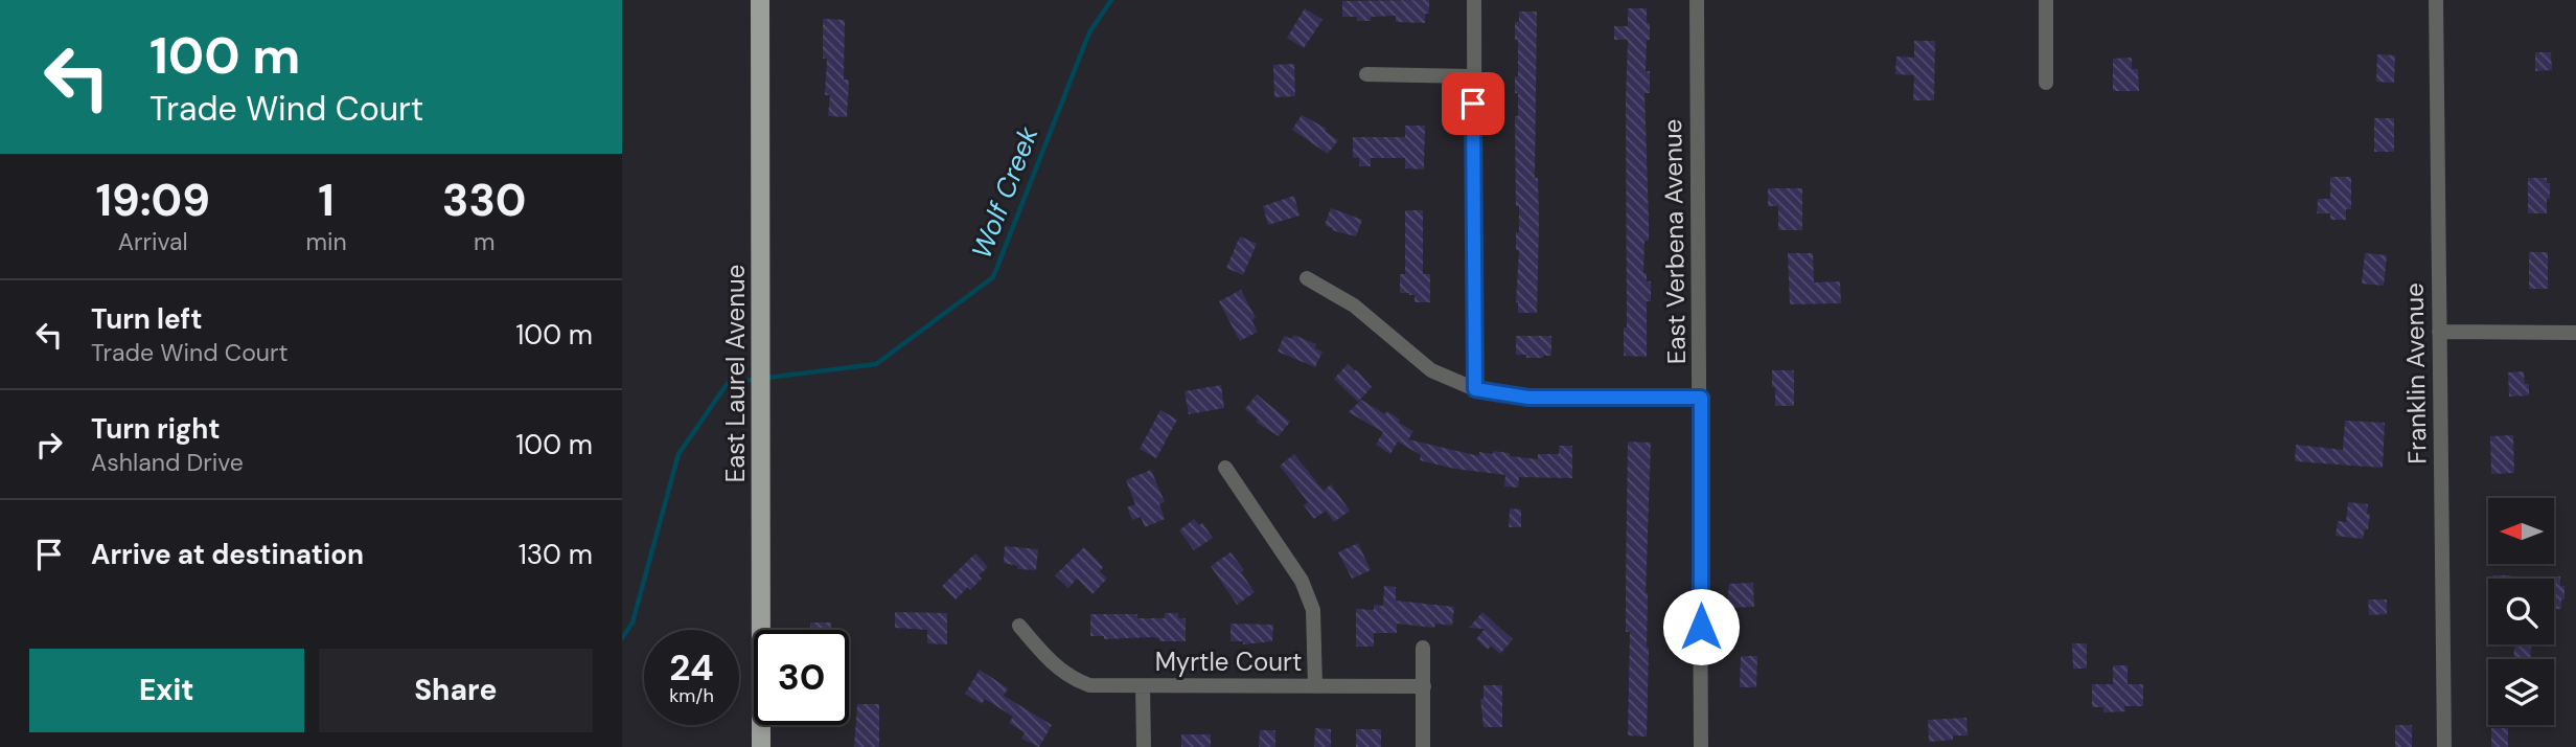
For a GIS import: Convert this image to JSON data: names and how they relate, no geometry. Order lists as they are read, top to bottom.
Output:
{
  "streets": {
    "main road": ["East Laurel Avenue"],
    "street": ["East Verbena Avenue", "Franklin Avenue", "Myrtle Court"]
  },
  "water": ["Wolf Creek"],
  "north": "left",
  "page": {
    "turn": ["100 m", "Trade Wind Court"],
    "eta": [
      "19:09",
      "Arrival",
      "1",
      "min",
      "330",
      "m"
    ],
    "list": [
      {
        "name": "Turn left",
        "note": "Trade Wind Court",
        "value": "100 m"
      },
      {
        "name": "Turn right",
        "note": "Ashland Drive",
        "value": "100 m"
      },
      {
        "name": "Arrive at destination",
        "value": "130 m"
      }
    ],
    "speed": "24 km/h",
    "limit": "30",
    "buttons": ["Exit", "Share"]
  }
}
